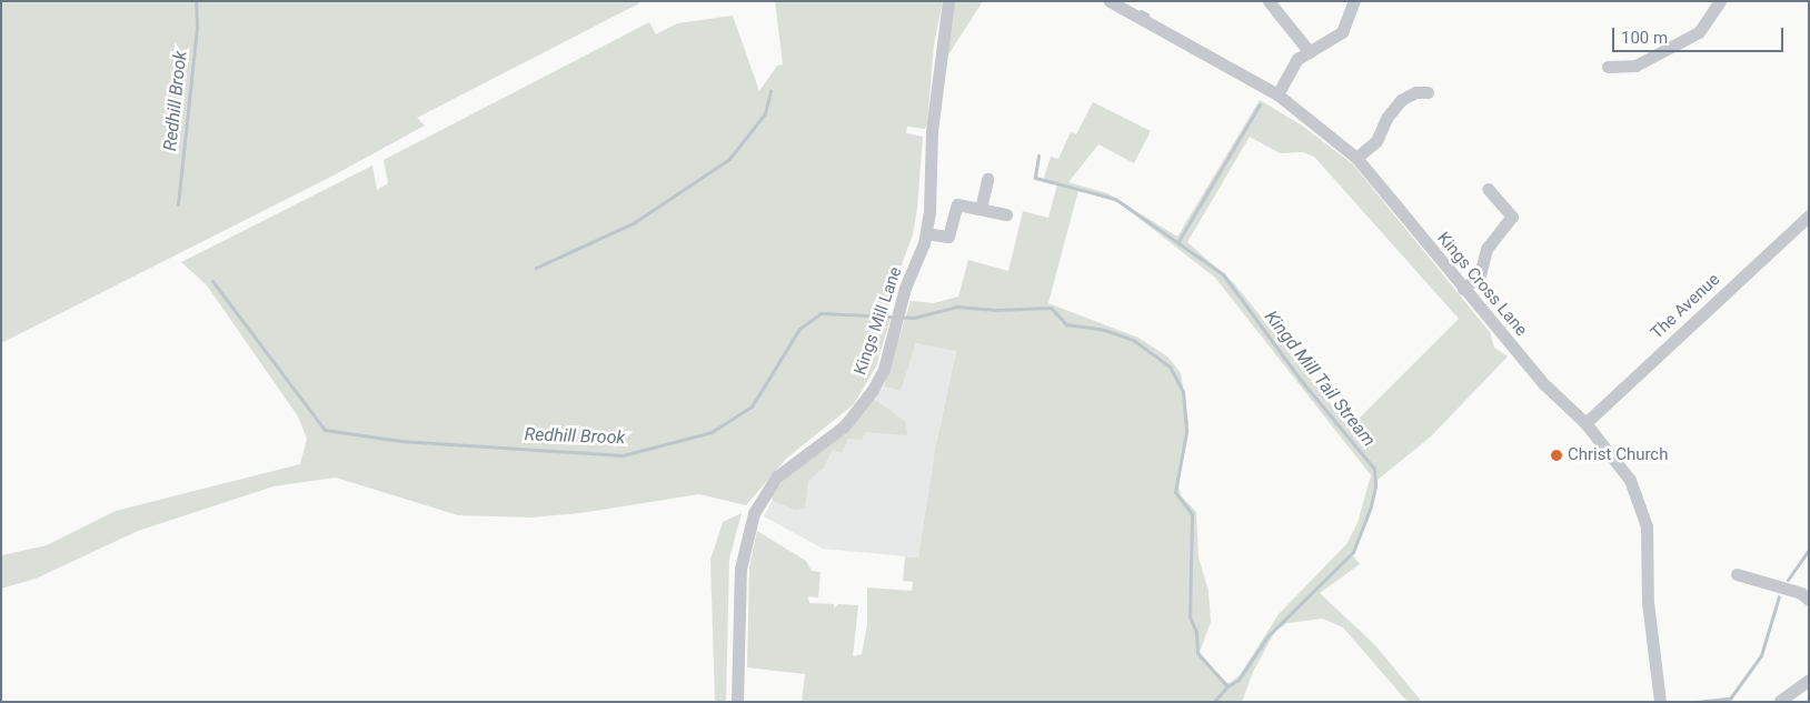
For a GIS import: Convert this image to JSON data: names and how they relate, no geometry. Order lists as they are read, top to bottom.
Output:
{
  "streets": {
    "street": ["Kings Cross Lane", "The Avenue", "Kings Mill Lane"]
  },
  "crossings": [
    ["Kings Cross Lane", "The Avenue"]
  ],
  "water": ["Redhill Brook", "Kingd Mill Tail Stream"],
  "places": ["Christ Church"],
  "scale_bar": "100 m"
}
